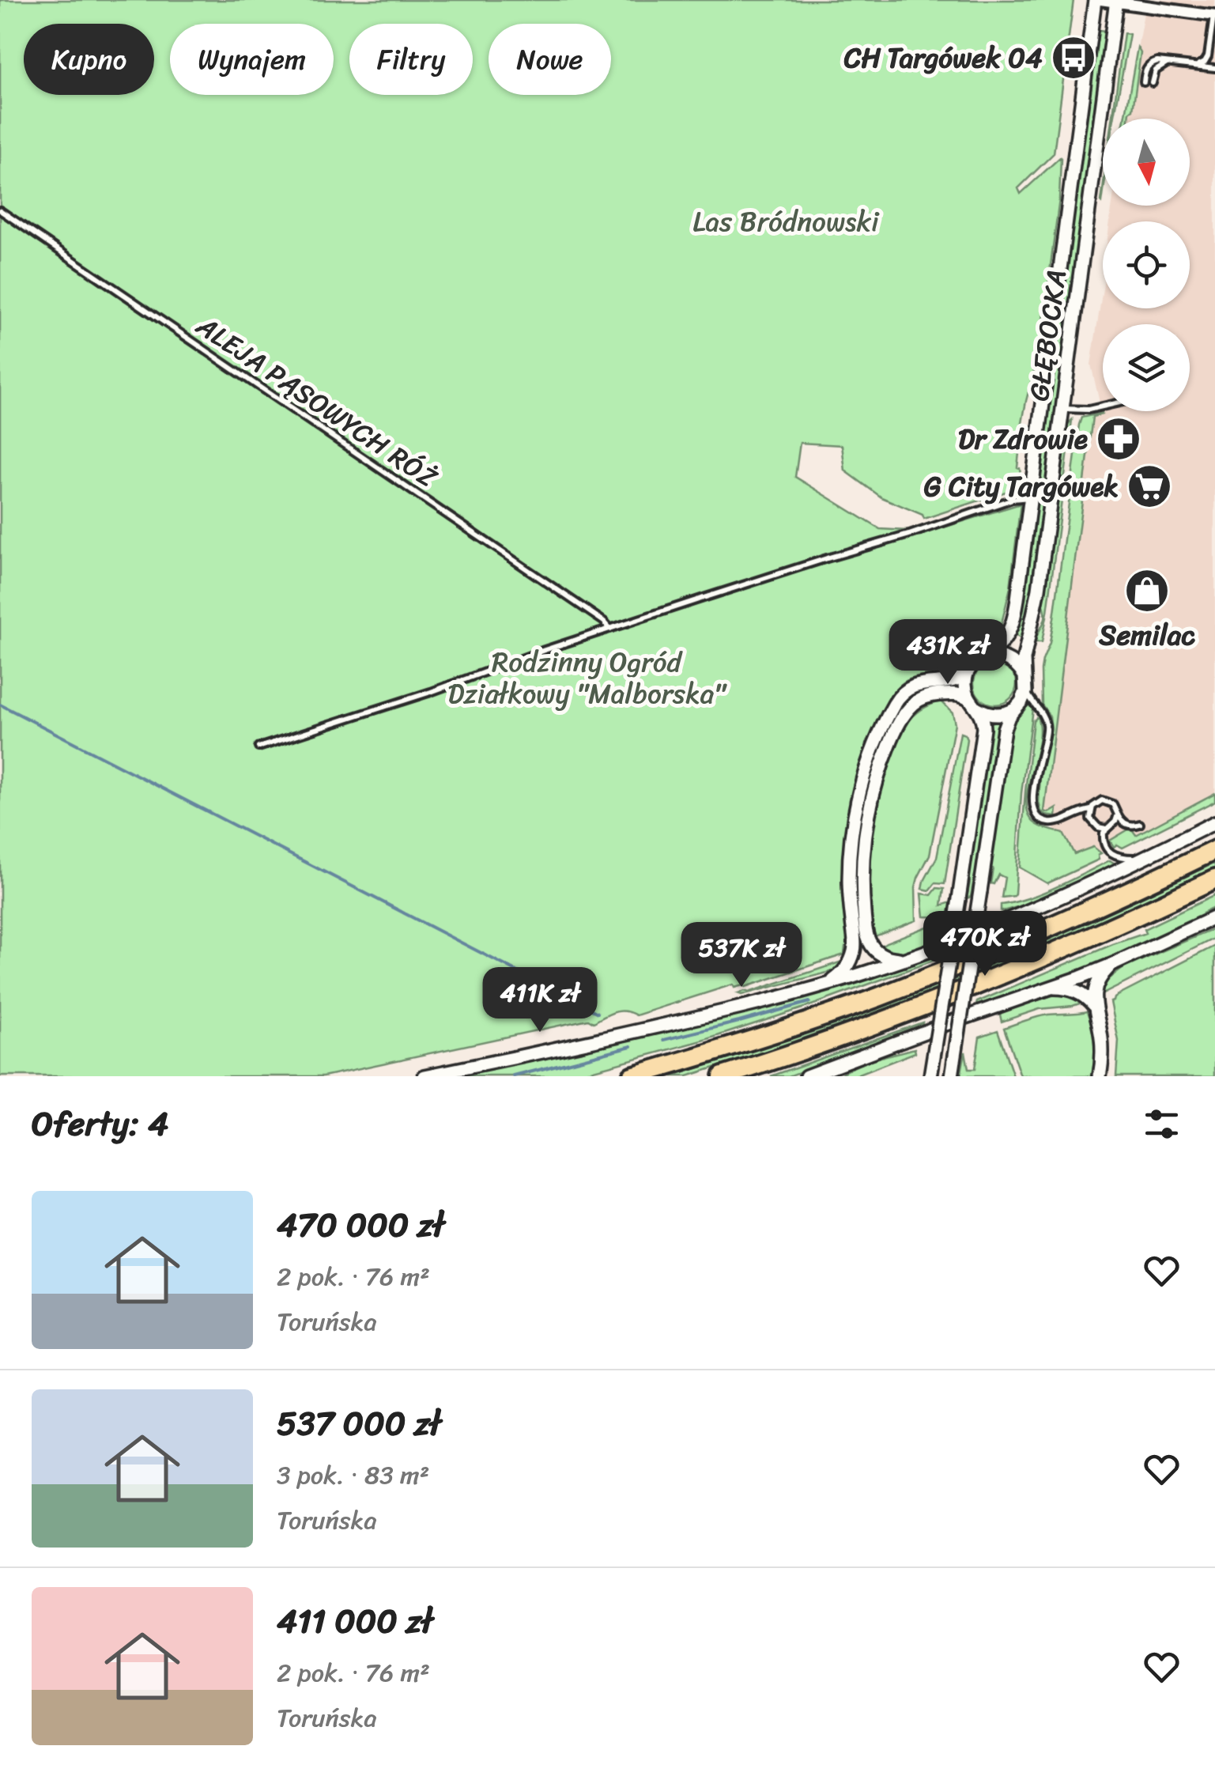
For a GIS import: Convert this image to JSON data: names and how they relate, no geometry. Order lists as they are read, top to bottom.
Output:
{
  "streets": {
    "street": ["GŁĘBOCKA"],
    "lane": ["ALEJA PĄSOWYCH RÓŻ"]
  },
  "parks": ["Las Bródnowski", "Rodzinny Ogród Działkowy \"Malborska\""],
  "places": {
    "bus stop": ["CH Targówek 04"],
    "pharmacy": ["Dr Zdrowie"],
    "supermarket": ["G City Targówek"],
    "shop": ["Semilac"]
  },
  "north": "bottom",
  "page": {
    "chip": [
      "Kupno",
      "Wynajem",
      "Filtry",
      "Nowe"
    ],
    "price": [
      "431K zł",
      "470K zł",
      "537K zł",
      "411K zł"
    ],
    "heading": "Oferty: 4",
    "list": [
      {
        "name": "470 000 zł",
        "note": "2 pok. · 76 m² · Toruńska"
      },
      {
        "name": "537 000 zł",
        "note": "3 pok. · 83 m² · Toruńska"
      },
      {
        "name": "411 000 zł",
        "note": "2 pok. · 76 m² · Toruńska"
      }
    ]
  }
}
